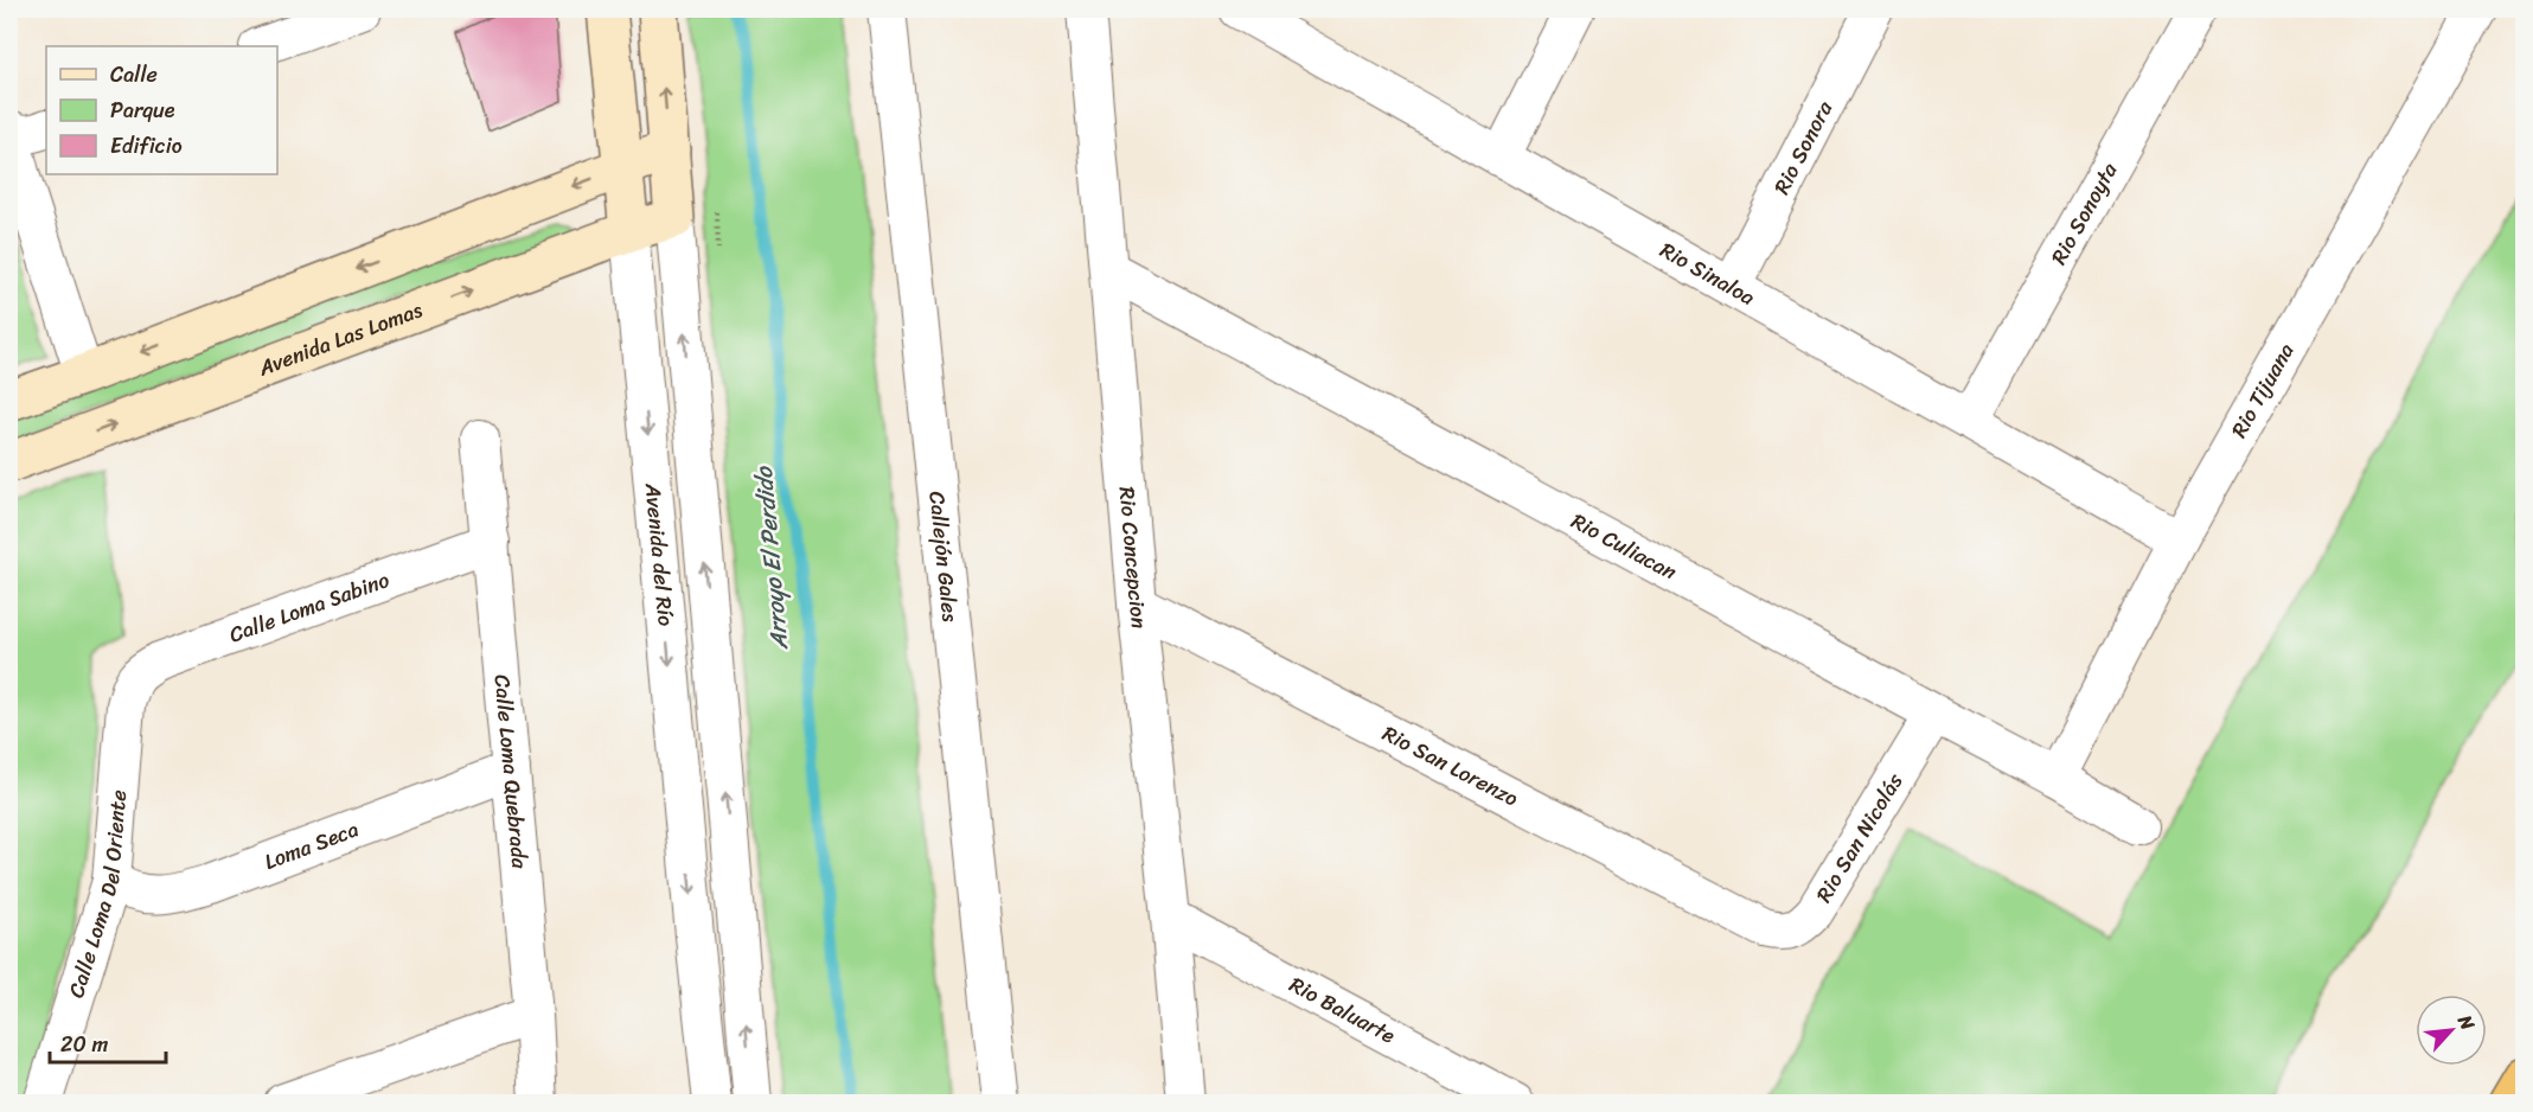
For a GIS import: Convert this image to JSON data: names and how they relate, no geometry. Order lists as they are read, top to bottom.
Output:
{
  "streets": {
    "street": [
      "Rio Sonora",
      "Rio Sonoyta",
      "Rio Sinaloa",
      "Avenida Las Lomas",
      "Rio Tijuana",
      "Rio Culiacan",
      "Avenida del Río",
      "Callejón Gales",
      "Rio Concepcion",
      "Calle Loma Sabino",
      "Rio San Lorenzo",
      "Calle Loma Quebrada",
      "Rio San Nicolás",
      "Loma Seca",
      "Calle Loma Del Oriente",
      "Rio Baluarte"
    ]
  },
  "crossings": [
    ["Rio Sonora", "Rio Sinaloa"],
    ["Rio Sonoyta", "Rio Sinaloa"],
    ["Rio Sinaloa", "Rio Tijuana"],
    ["Avenida Las Lomas", "Avenida del Río"],
    ["Rio Tijuana", "Rio Culiacan"],
    ["Rio Culiacan", "Rio Concepcion"],
    ["Rio Culiacan", "Rio San Nicolás"],
    ["Rio Concepcion", "Rio San Lorenzo"],
    ["Rio Concepcion", "Rio Baluarte"],
    ["Calle Loma Sabino", "Calle Loma Quebrada"],
    ["Calle Loma Sabino", "Calle Loma Del Oriente"],
    ["Rio San Lorenzo", "Rio San Nicolás"],
    ["Calle Loma Quebrada", "Loma Seca"],
    ["Loma Seca", "Calle Loma Del Oriente"]
  ],
  "water": ["Arroyo El Perdido"],
  "legend": ["Calle", "Parque", "Edificio"],
  "scale_bar": "20 m",
  "north": "top right"
}
